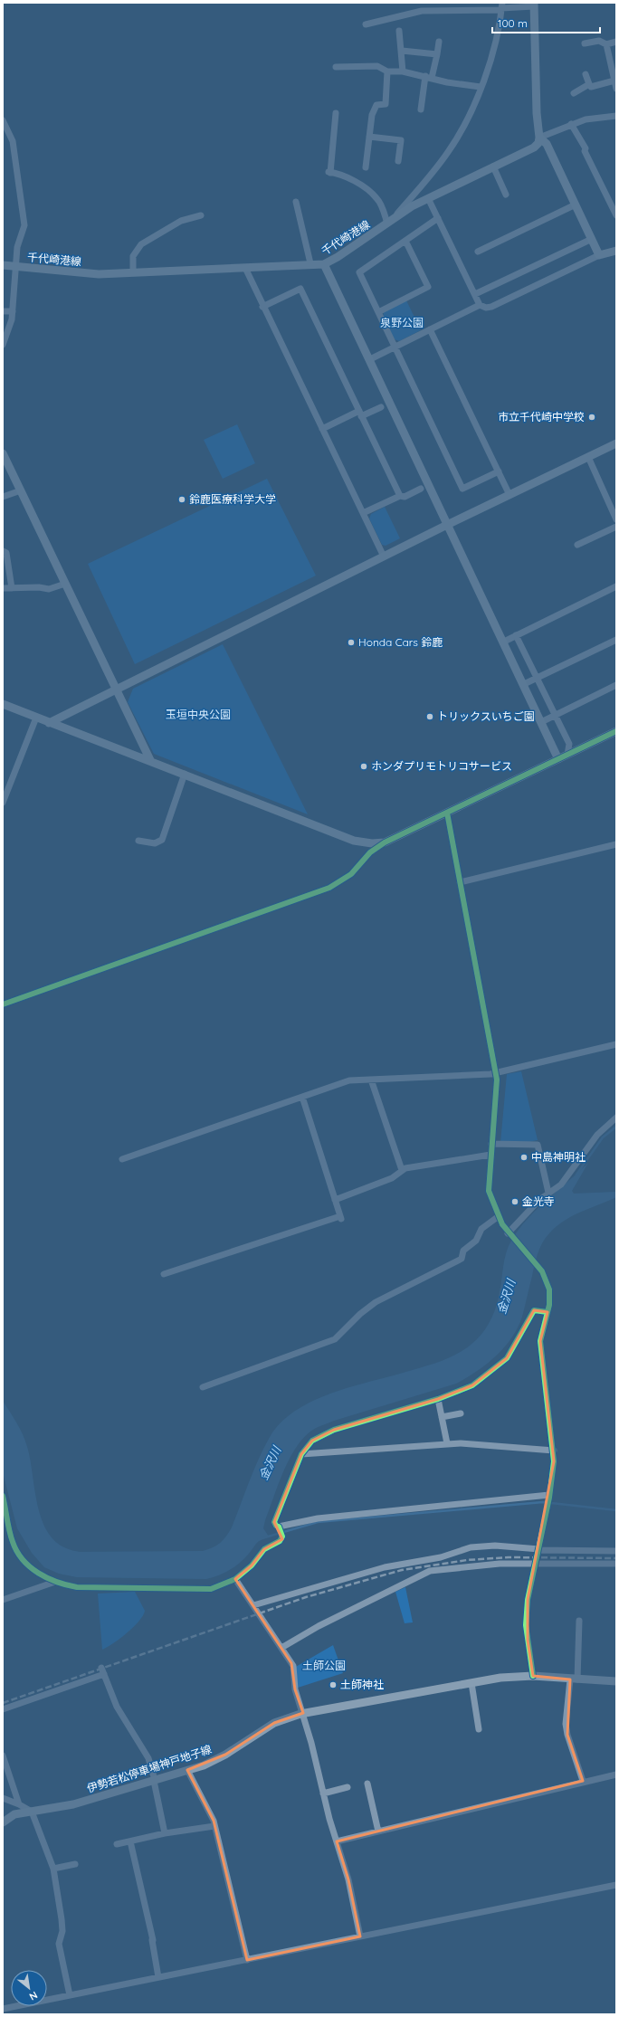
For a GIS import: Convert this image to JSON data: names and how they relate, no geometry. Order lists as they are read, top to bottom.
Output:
{
  "streets": {
    "street": ["千代崎港線", "伊勢若松停車場神戸地子線"]
  },
  "water": ["金沢川"],
  "parks": ["泉野公園", "玉垣中央公園", "土師公園"],
  "places": [
    "市立千代崎中学校",
    "鈴鹿医療科学大学",
    "Honda Cars 鈴鹿",
    "トリックスいちご園",
    "ホンダプリモトリコサービス",
    "中島神明社",
    "金光寺",
    "土師神社"
  ],
  "scale_bar": "100 m",
  "north": "bottom right"
}
